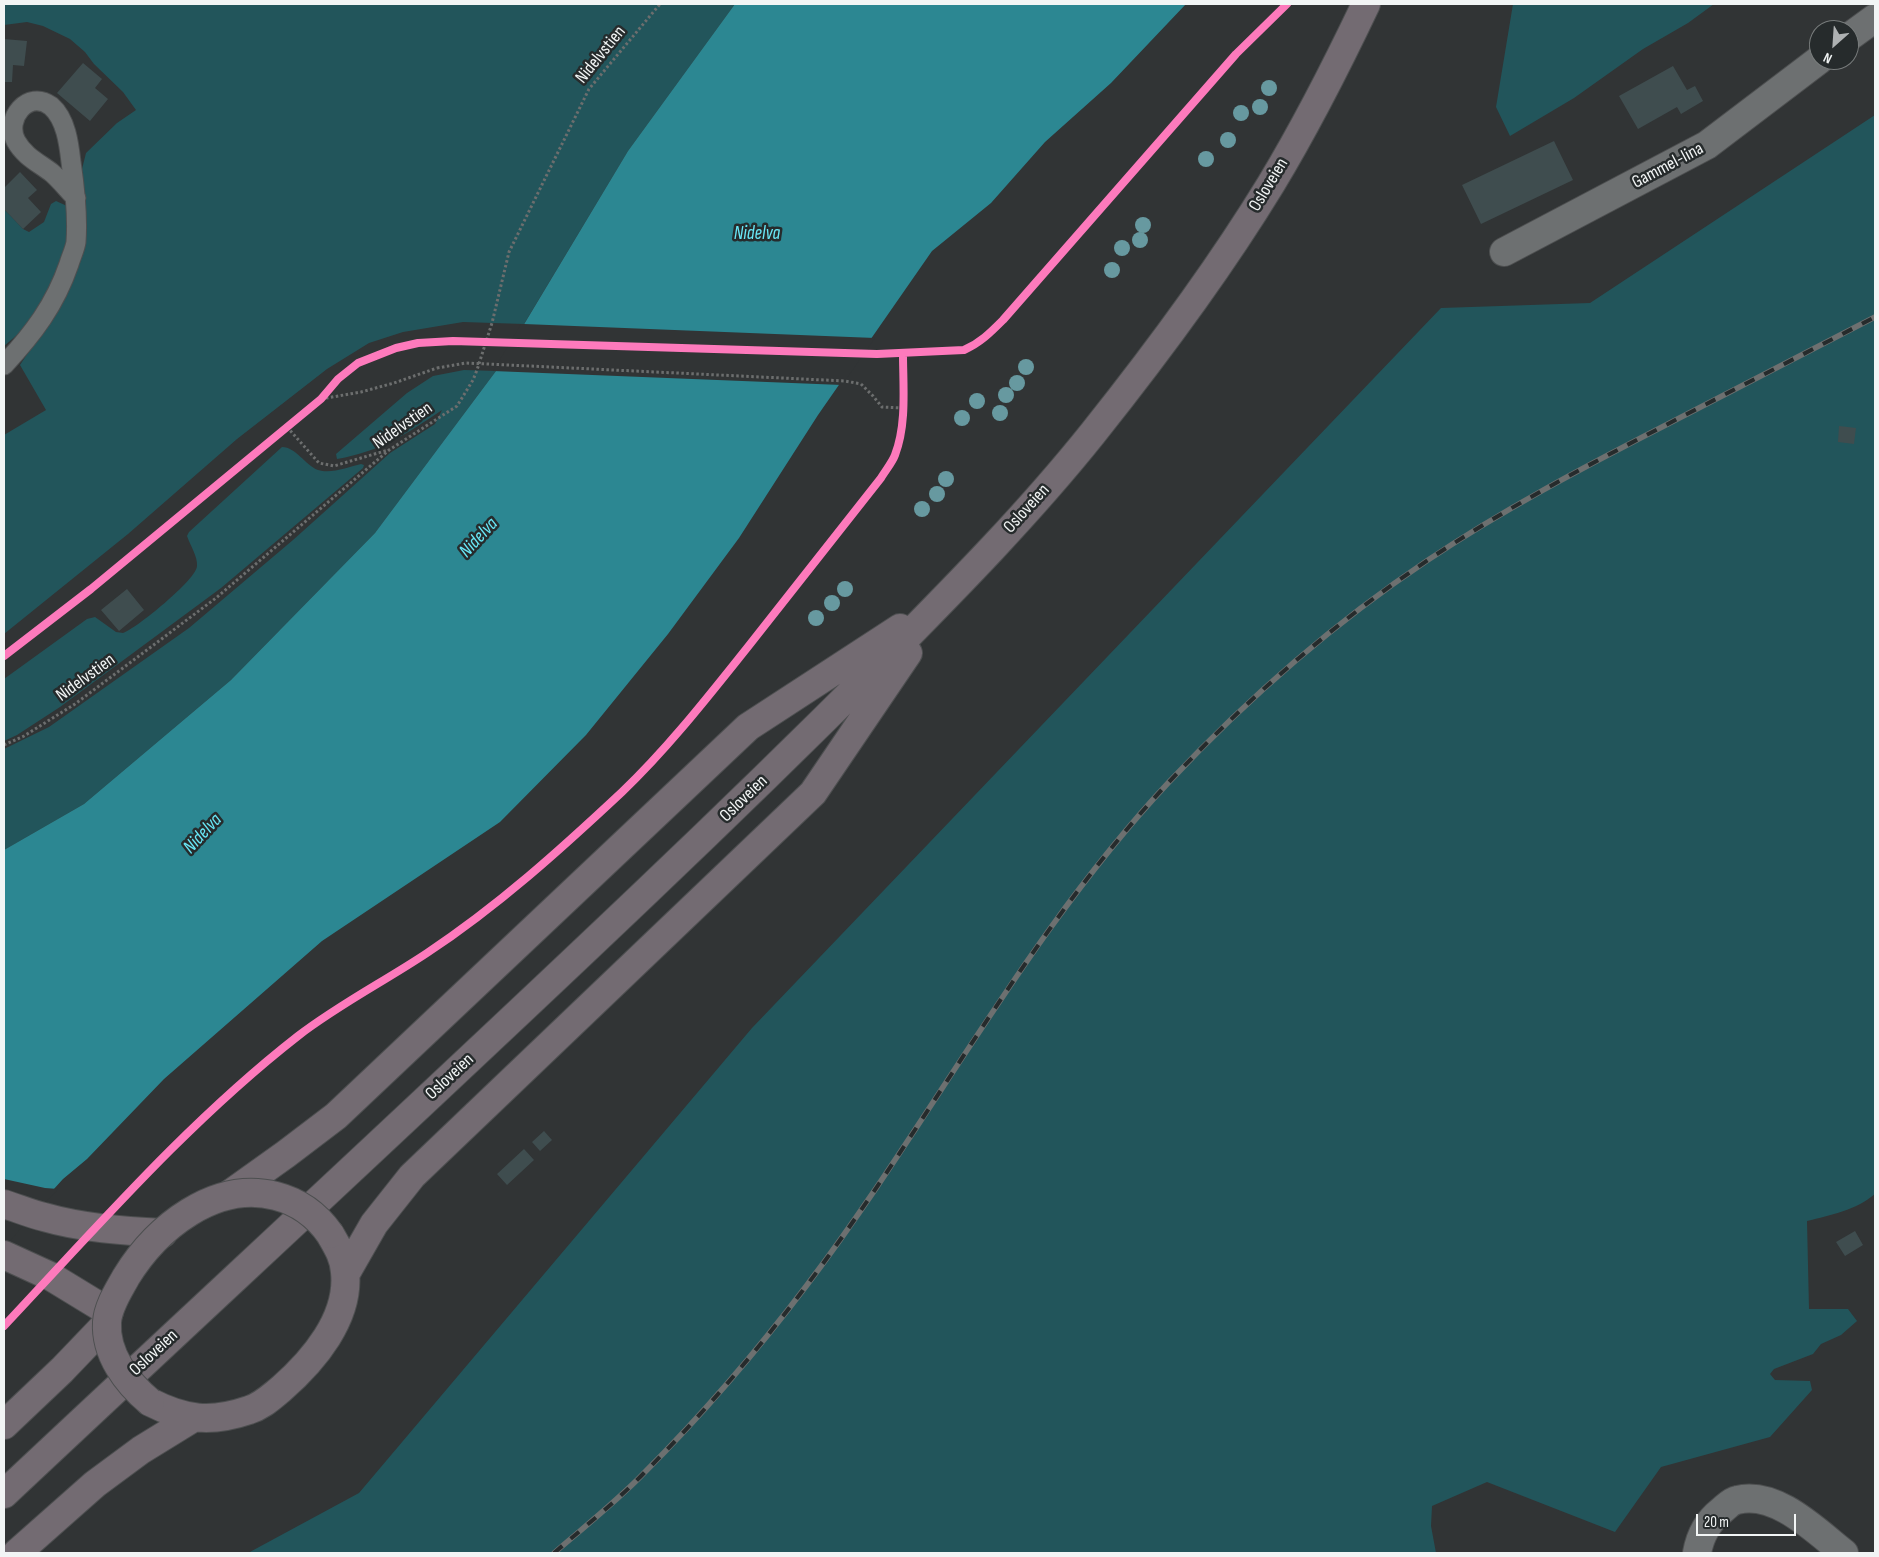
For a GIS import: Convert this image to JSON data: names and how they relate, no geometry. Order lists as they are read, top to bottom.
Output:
{
  "streets": {
    "highway": ["Osloveien"],
    "street": ["Gammel-lina"],
    "path": ["Nidelvstien"]
  },
  "water": ["Nidelva"],
  "scale_bar": "20 m",
  "north": "bottom left"
}
